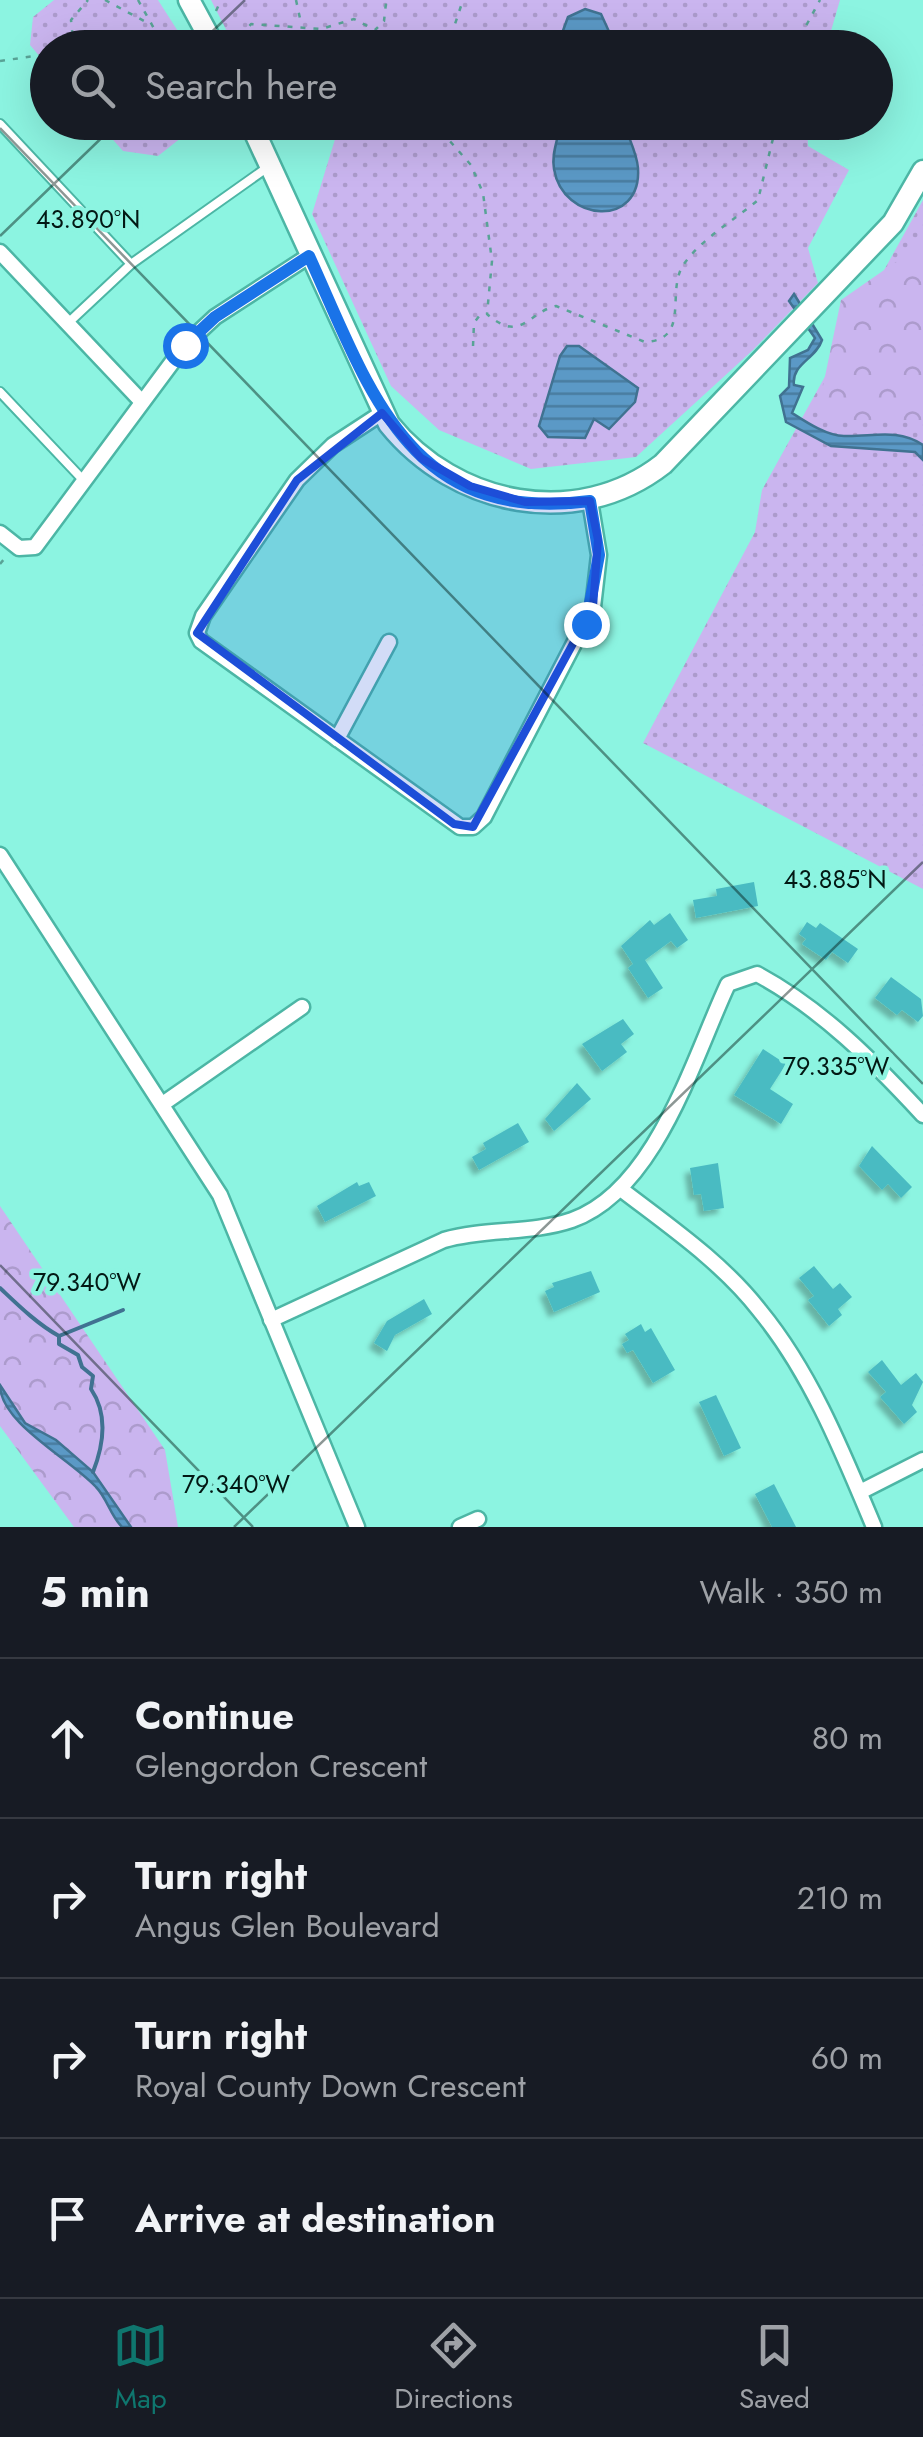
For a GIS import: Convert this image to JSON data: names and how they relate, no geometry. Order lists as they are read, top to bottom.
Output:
{
  "page": {
    "search": "Search here",
    "heading": ["5 min", "Walk · 350 m"],
    "list": [
      ["Continue", "Glengordon Crescent", "80 m"],
      ["Turn right", "Angus Glen Boulevard", "210 m"],
      ["Turn right", "Royal County Down Crescent", "60 m"],
      "Arrive at destination"
    ],
    "nav": ["Map", "Directions", "Saved"]
  },
  "coordinates": [
    "43.890°N",
    "43.885°N",
    "79.335°W",
    "79.340°W"
  ]
}
